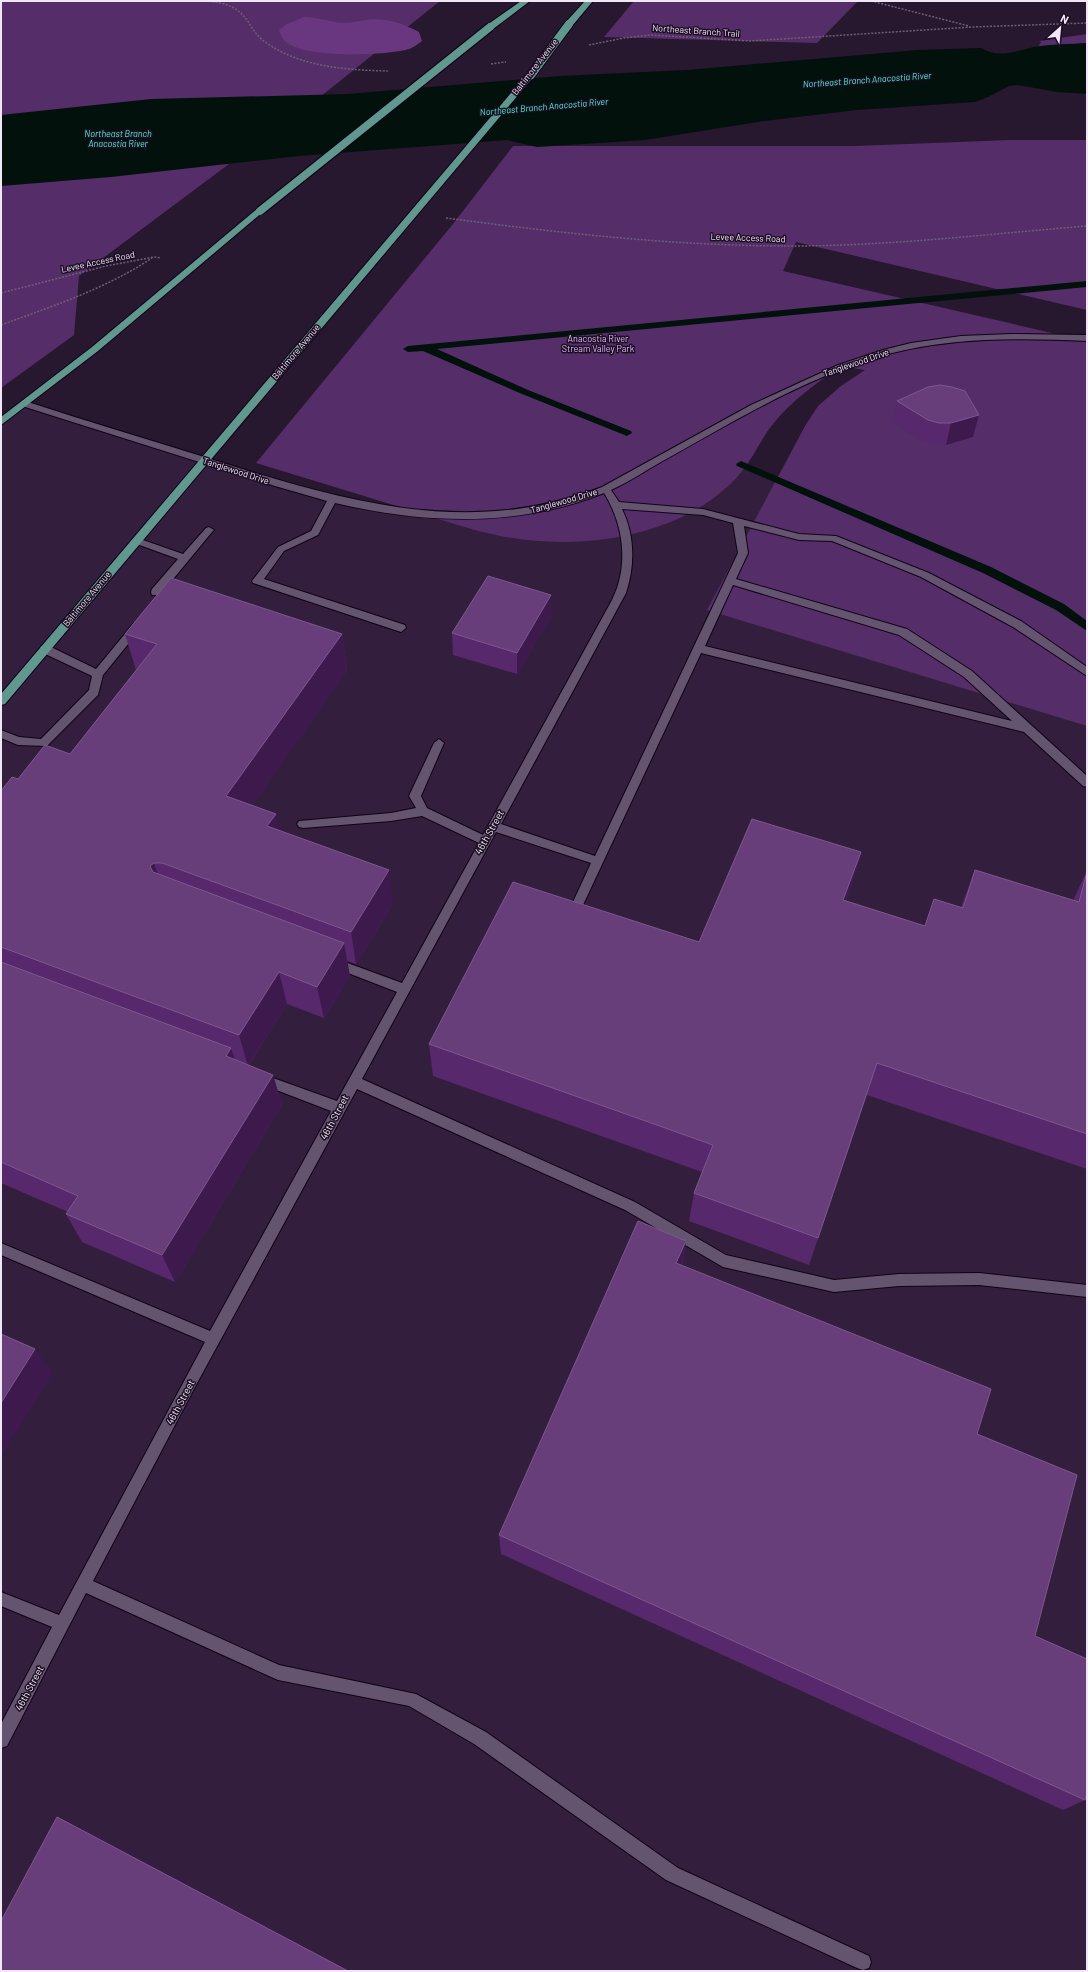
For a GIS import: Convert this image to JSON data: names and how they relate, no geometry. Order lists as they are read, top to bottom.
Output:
{
  "streets": {
    "main road": ["Baltimore Avenue"],
    "street": ["Tanglewood Drive", "46th Street"],
    "path": ["Northeast Branch Trail", "Levee Access Road"]
  },
  "crossings": [
    ["Baltimore Avenue", "Levee Access Road"],
    ["Baltimore Avenue", "Tanglewood Drive"],
    ["Tanglewood Drive", "46th Street"]
  ],
  "water": ["Northeast Branch Anacostia River"],
  "parks": ["Anacostia River Stream Valley Park"],
  "north": "top right"
}
